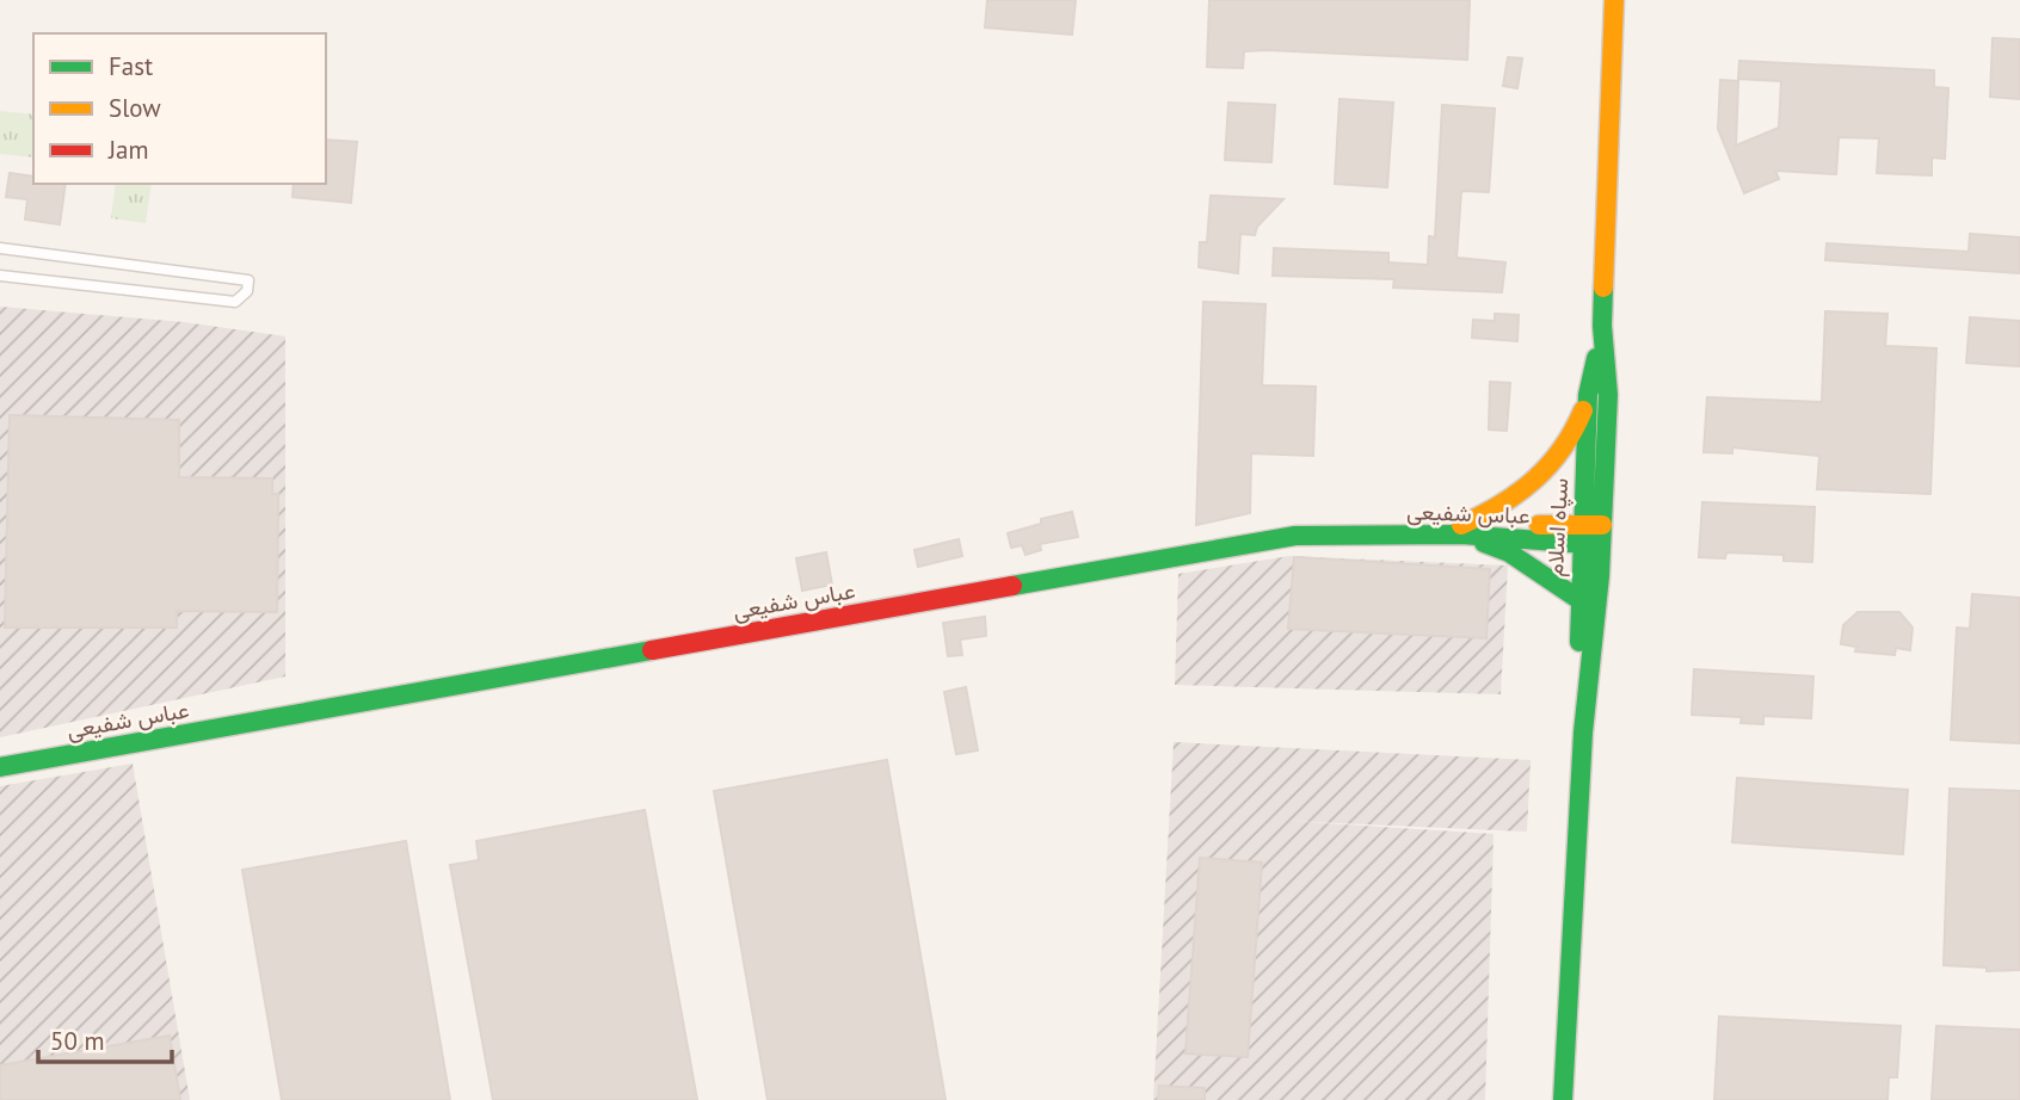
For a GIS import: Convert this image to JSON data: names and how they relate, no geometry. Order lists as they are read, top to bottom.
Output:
{
  "streets": {
    "main road": ["عباس شفیعی", "سپاه اسلام"]
  },
  "crossings": [
    ["عباس شفیعی", "سپاه اسلام"]
  ],
  "legend": ["Fast", "Slow", "Jam"],
  "scale_bar": "50 m"
}
